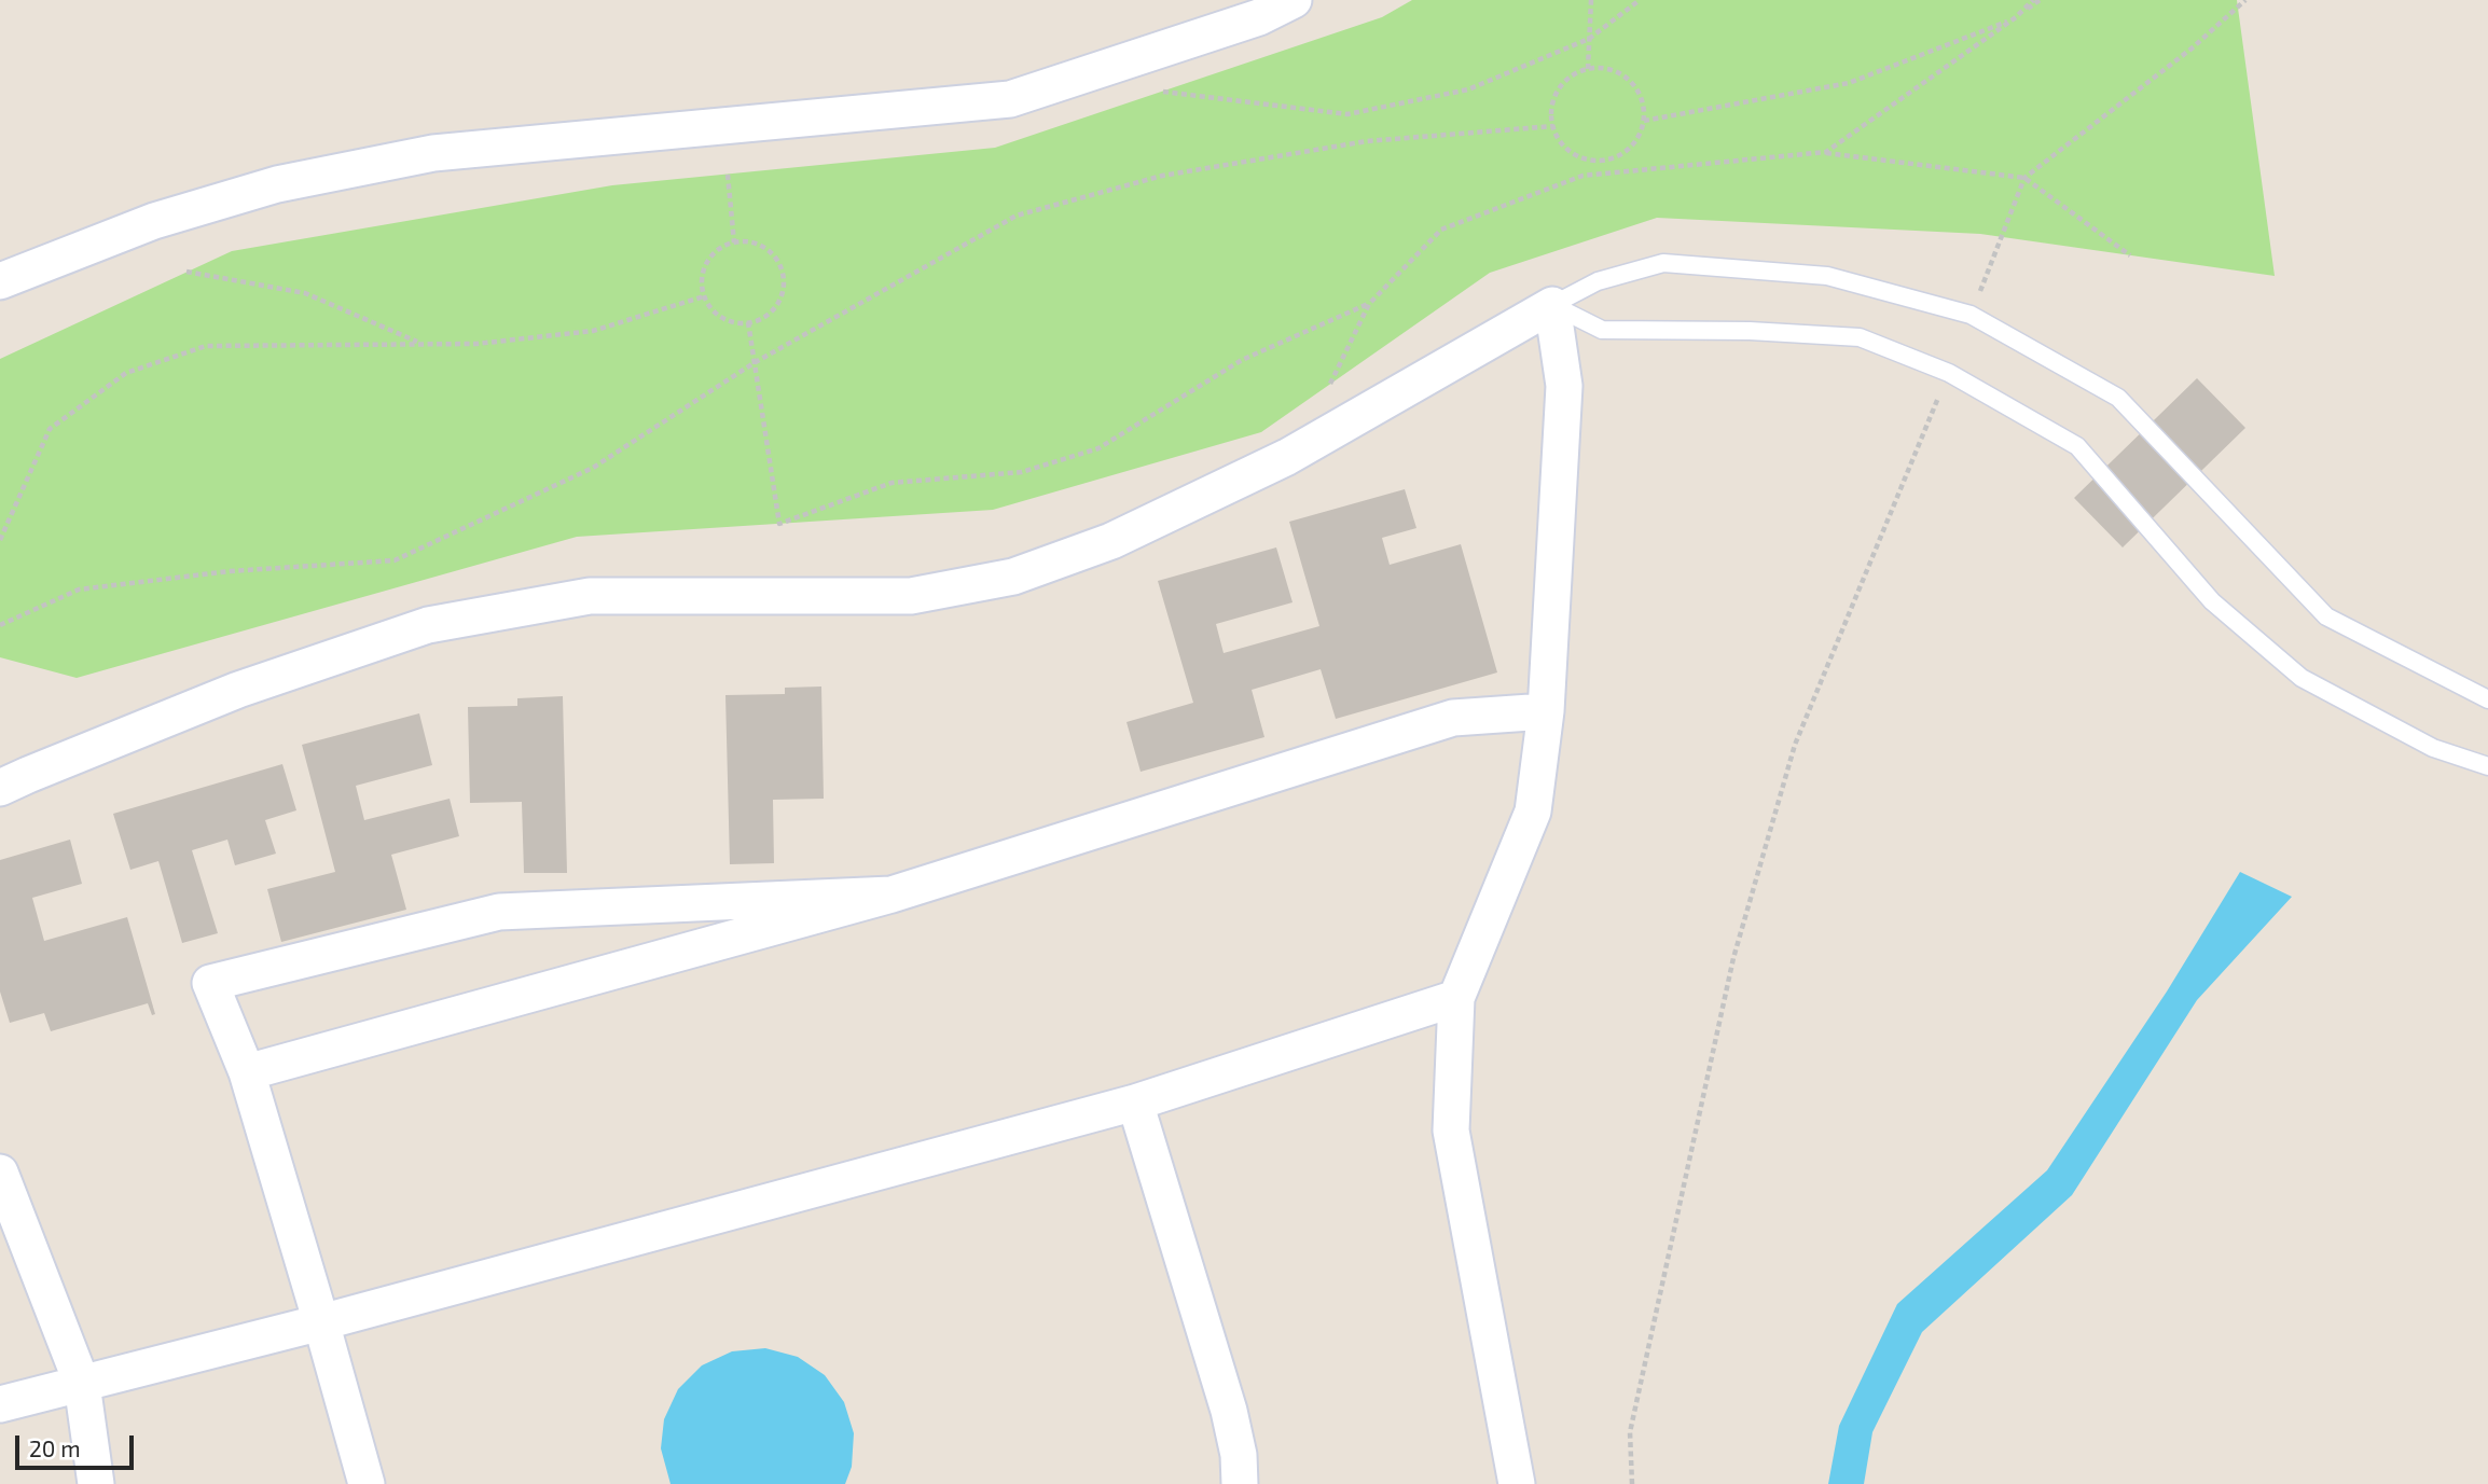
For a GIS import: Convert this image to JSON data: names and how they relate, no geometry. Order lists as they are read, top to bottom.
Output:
{
  "scale_bar": "20 m"
}
